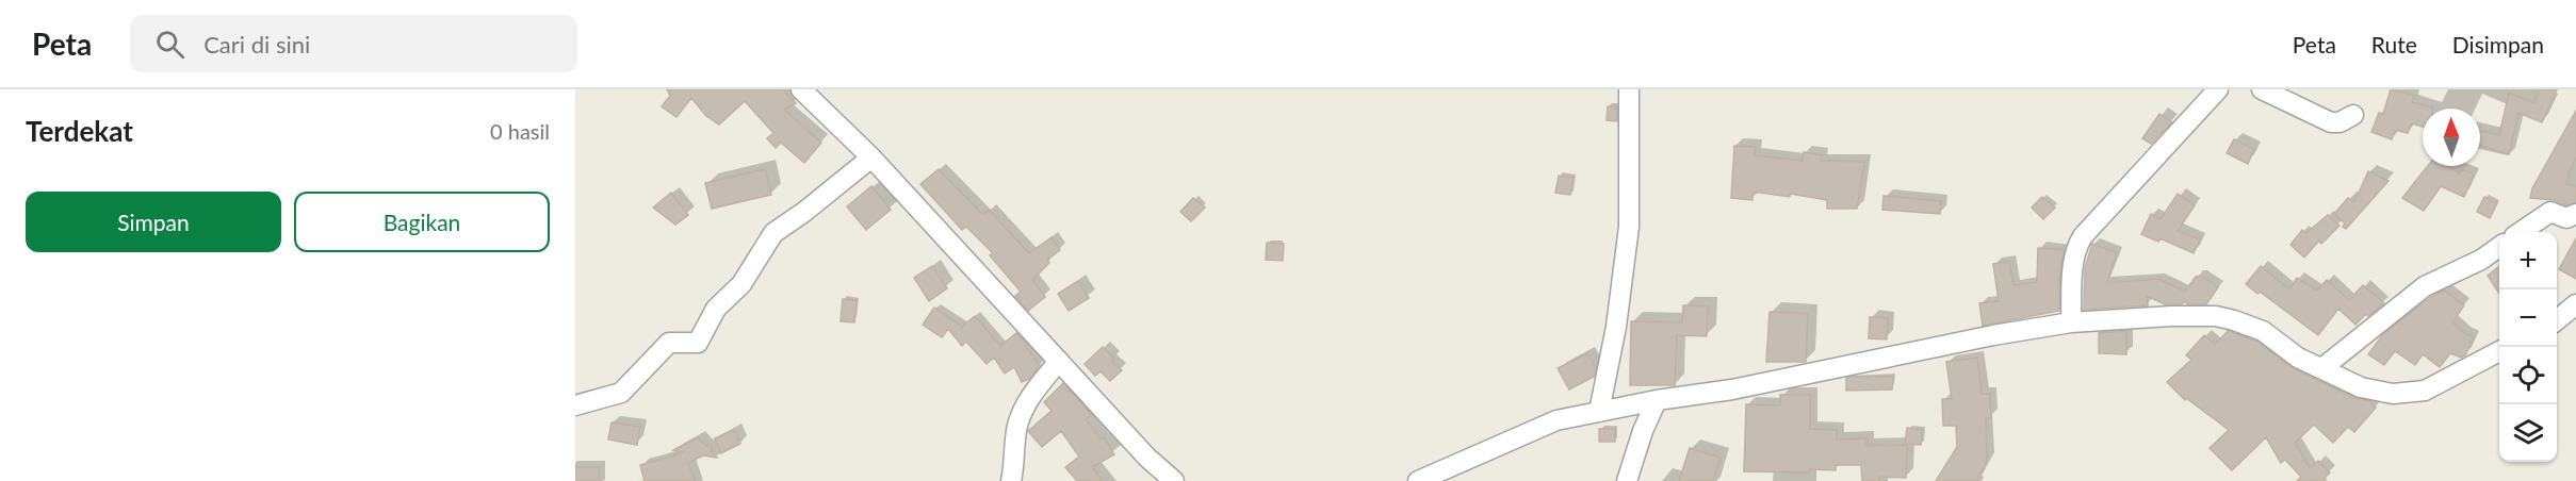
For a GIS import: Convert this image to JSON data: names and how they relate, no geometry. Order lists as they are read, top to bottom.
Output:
{
  "north": "top",
  "page": {
    "header": "Peta",
    "search": "Cari di sini",
    "nav": ["Peta", "Rute", "Disimpan"],
    "heading": ["Terdekat", "0 hasil"],
    "buttons": ["Simpan", "Bagikan"],
    "map_buttons": ["+", "−"]
  }
}
